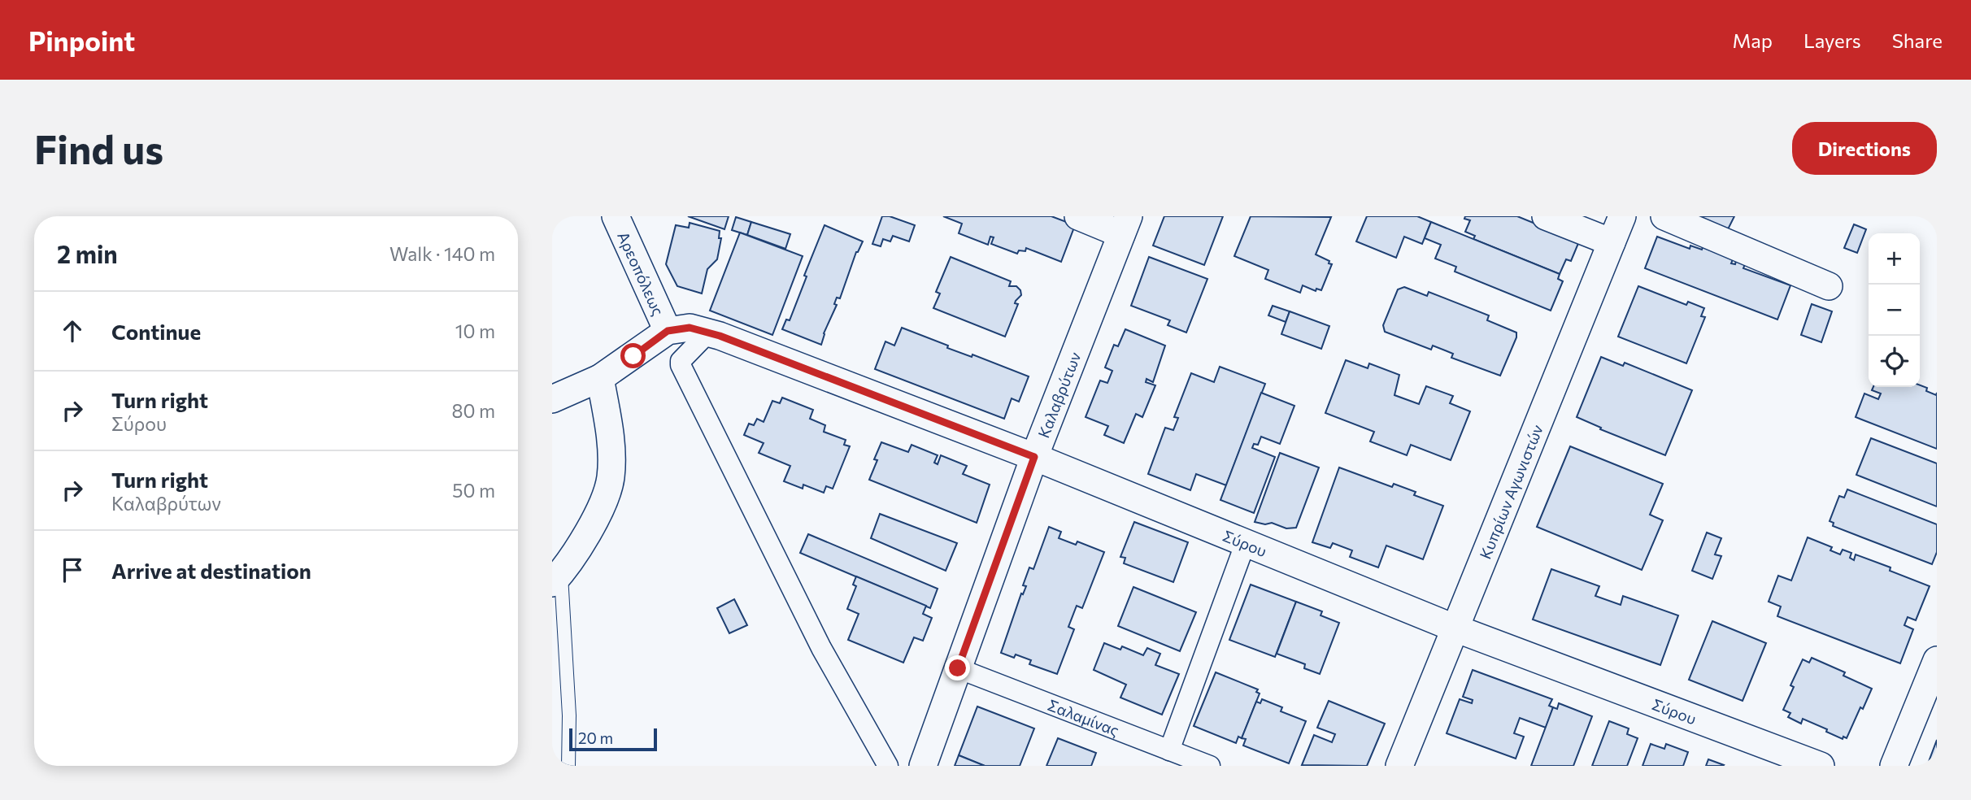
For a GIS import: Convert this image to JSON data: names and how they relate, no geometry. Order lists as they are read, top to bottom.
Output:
{
  "streets": {
    "street": [
      "Αρεοπόλεως",
      "Καλαβρύτων",
      "Κυπρίων Αγωνιστών",
      "Σύρου",
      "Σαλαμίνας"
    ]
  },
  "crossings": [
    ["Αρεοπόλεως", "Σύρου"],
    ["Καλαβρύτων", "Σύρου"],
    ["Καλαβρύτων", "Σαλαμίνας"],
    ["Κυπρίων Αγωνιστών", "Σύρου"]
  ],
  "scale_bar": "20 m",
  "page": {
    "header": "Pinpoint",
    "nav": ["Map", "Layers", "Share"],
    "buttons": "Directions",
    "title": "Find us",
    "heading": ["2 min", "Walk · 140 m"],
    "map_buttons": ["+", "−"],
    "list": [
      ["Continue", "10 m"],
      ["Turn right", "Σύρου", "80 m"],
      ["Turn right", "Καλαβρύτων", "50 m"],
      "Arrive at destination"
    ],
    "scale": "20 m"
  }
}
